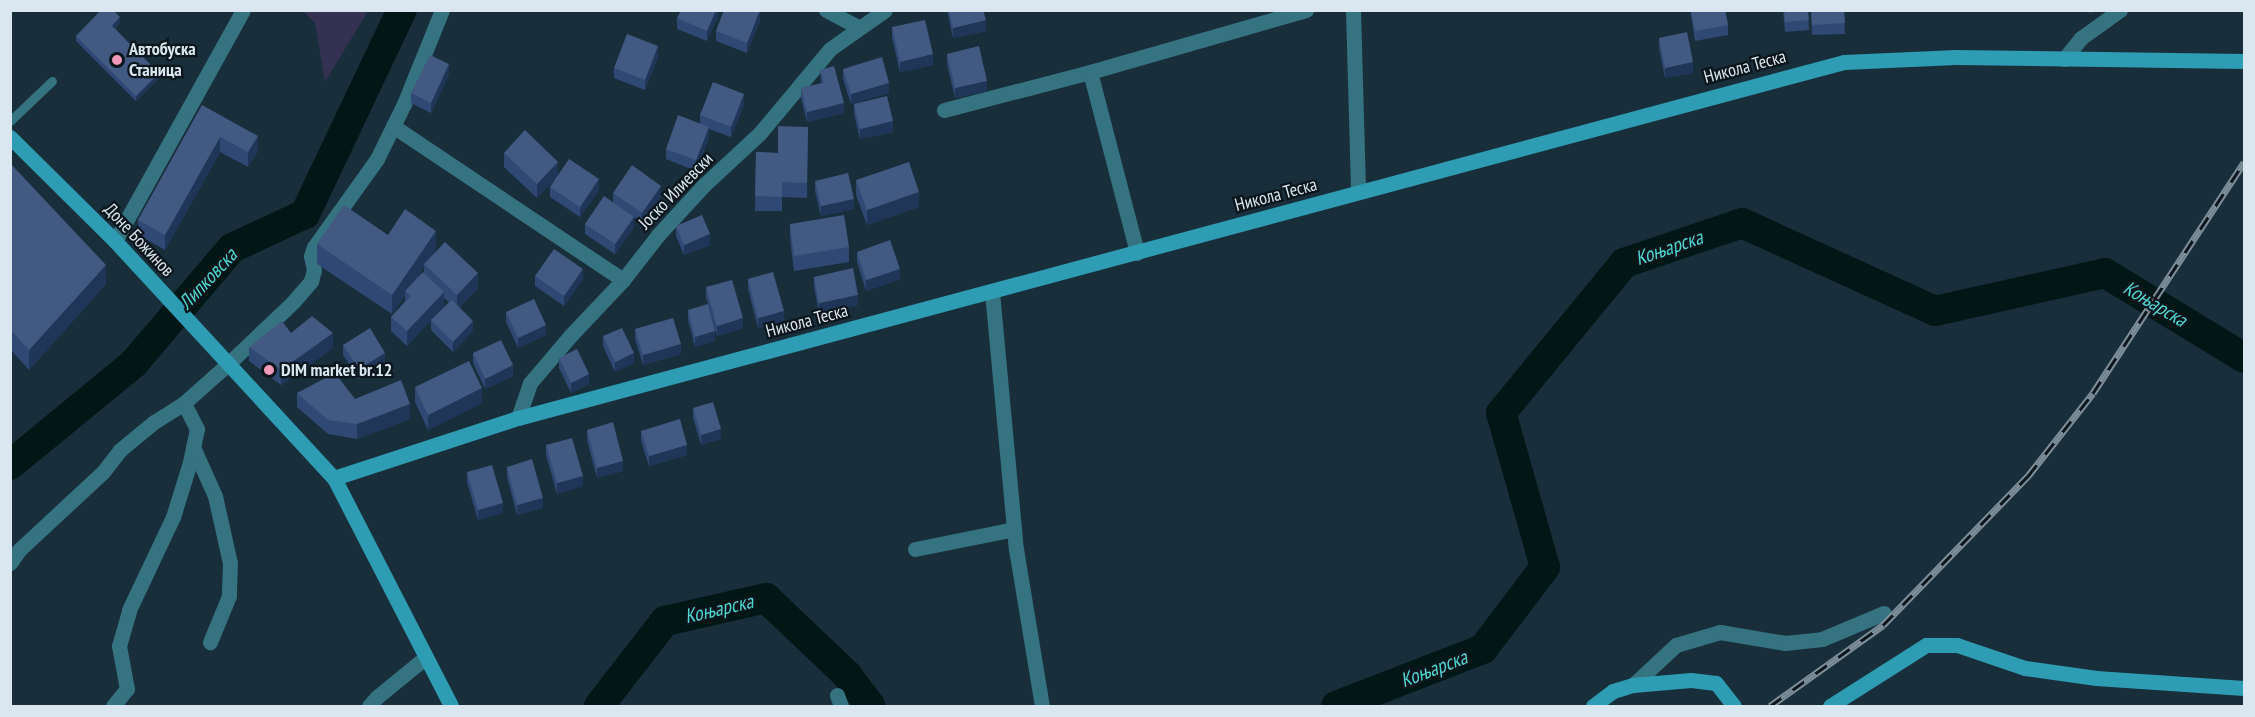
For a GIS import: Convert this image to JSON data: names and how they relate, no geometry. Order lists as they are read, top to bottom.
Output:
{
  "streets": {
    "main road": ["Никола Теска", "Доне Божинов"],
    "street": ["Јоско Илиевски"]
  },
  "crossings": [
    ["Никола Теска", "Јоско Илиевски"],
    ["Никола Теска", "Доне Божинов"]
  ],
  "water": ["Коњарска", "Липковска"],
  "places": ["Автобуска Станица", "DIM market br.12"]
}
